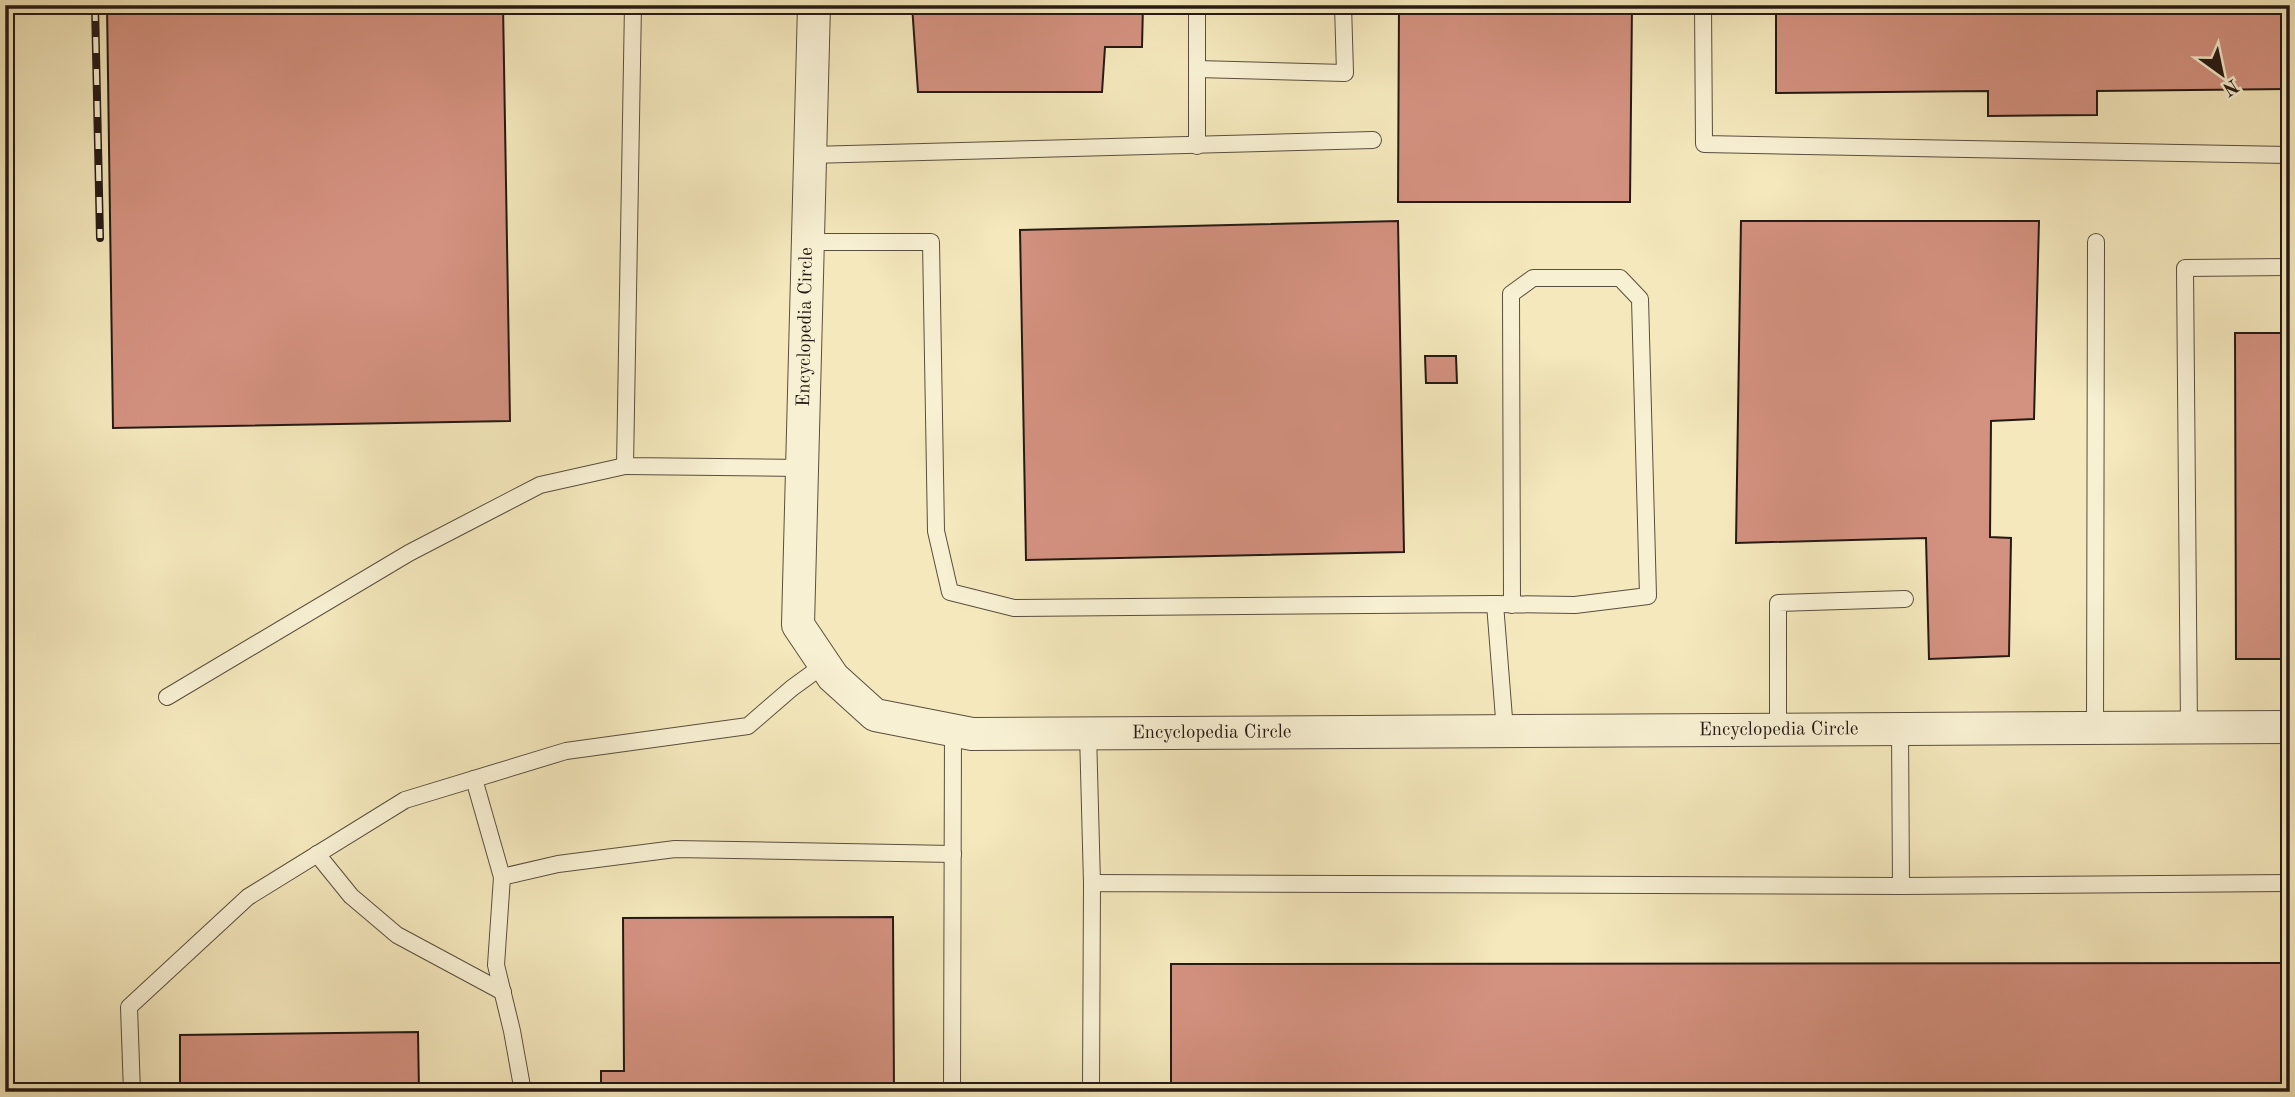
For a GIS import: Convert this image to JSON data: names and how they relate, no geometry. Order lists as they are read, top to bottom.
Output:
{
  "streets": {
    "street": ["Encyclopedia Circle"]
  },
  "north": "bottom right"
}
